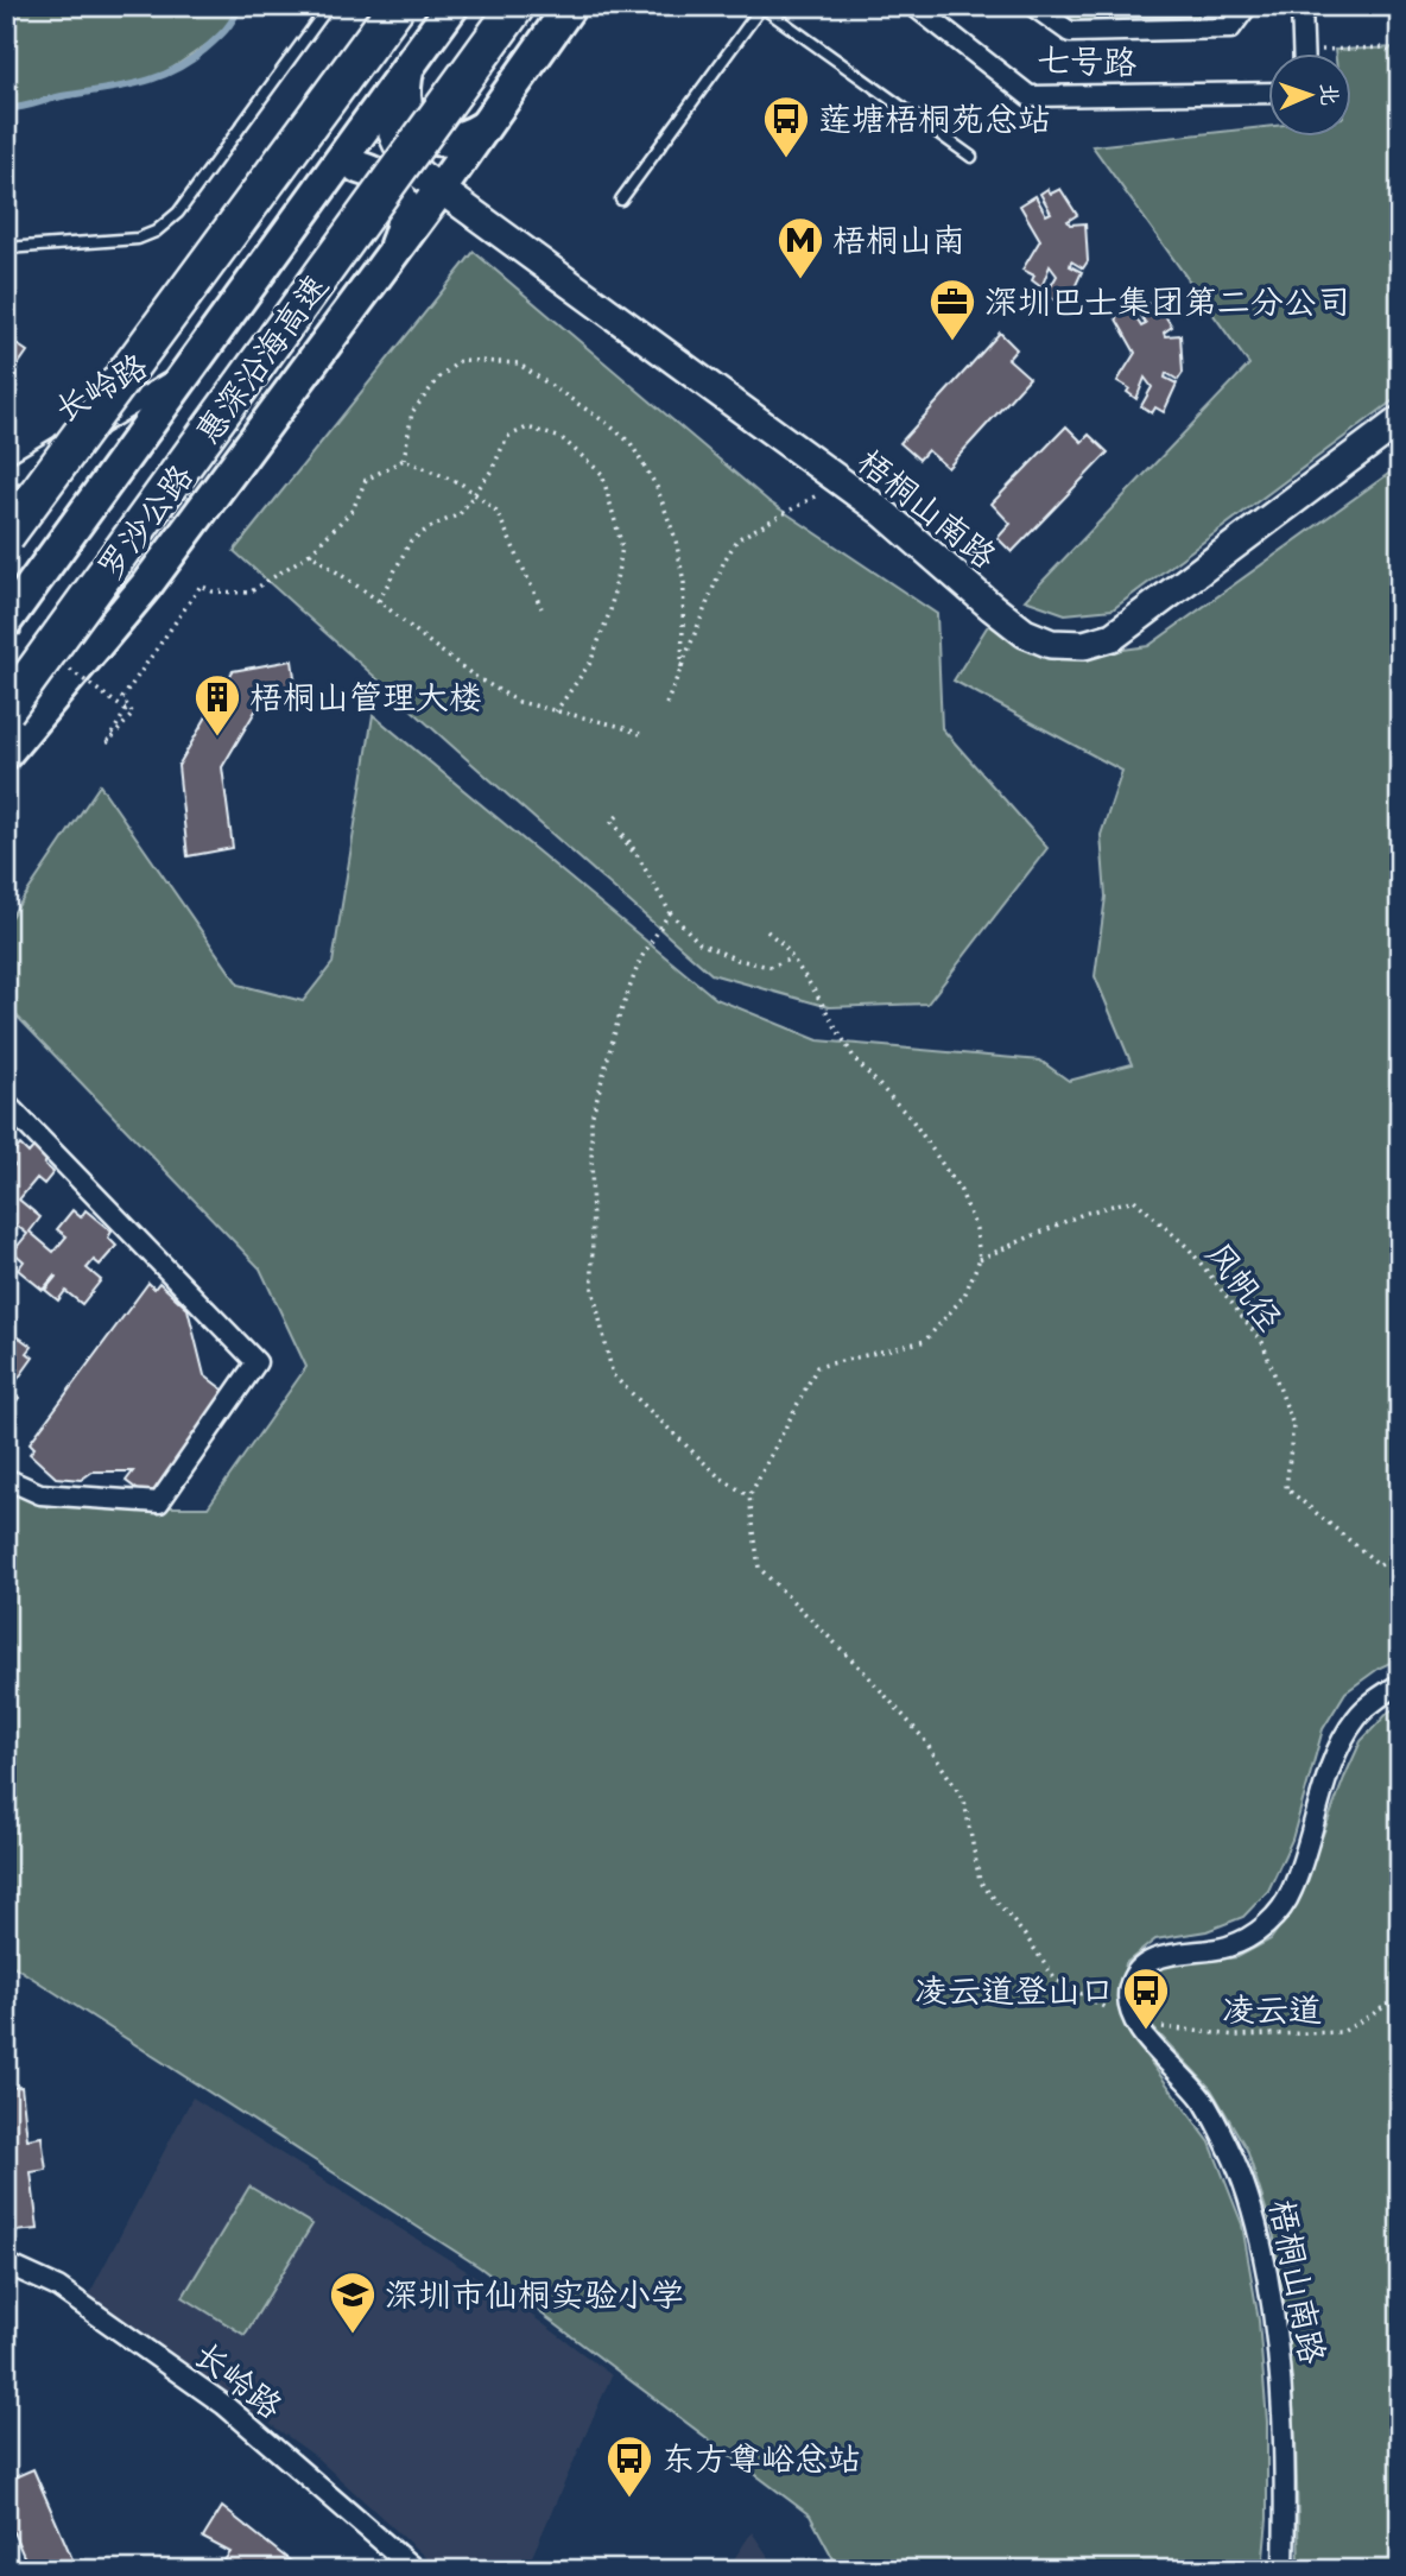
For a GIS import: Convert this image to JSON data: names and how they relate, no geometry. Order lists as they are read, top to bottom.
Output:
{
  "streets": {
    "highway": ["惠深沿海高速"],
    "main road": ["罗沙公路"],
    "street": ["七号路", "长岭路", "梧桐山南路"],
    "path": ["风帆径", "凌云道"]
  },
  "crossings": [
    ["长岭路", "罗沙公路"],
    ["梧桐山南路", "罗沙公路"],
    ["梧桐山南路", "凌云道"]
  ],
  "places": {
    "bus stop": ["莲塘梧桐苑总站", "凌云道登山口", "东方尊峪总站"],
    "metro station": ["梧桐山南"],
    "office": ["深圳巴士集团第二分公司"],
    "building": ["梧桐山管理大楼"],
    "school or university": ["深圳市仙桐实验小学"]
  },
  "north": "right"
}
